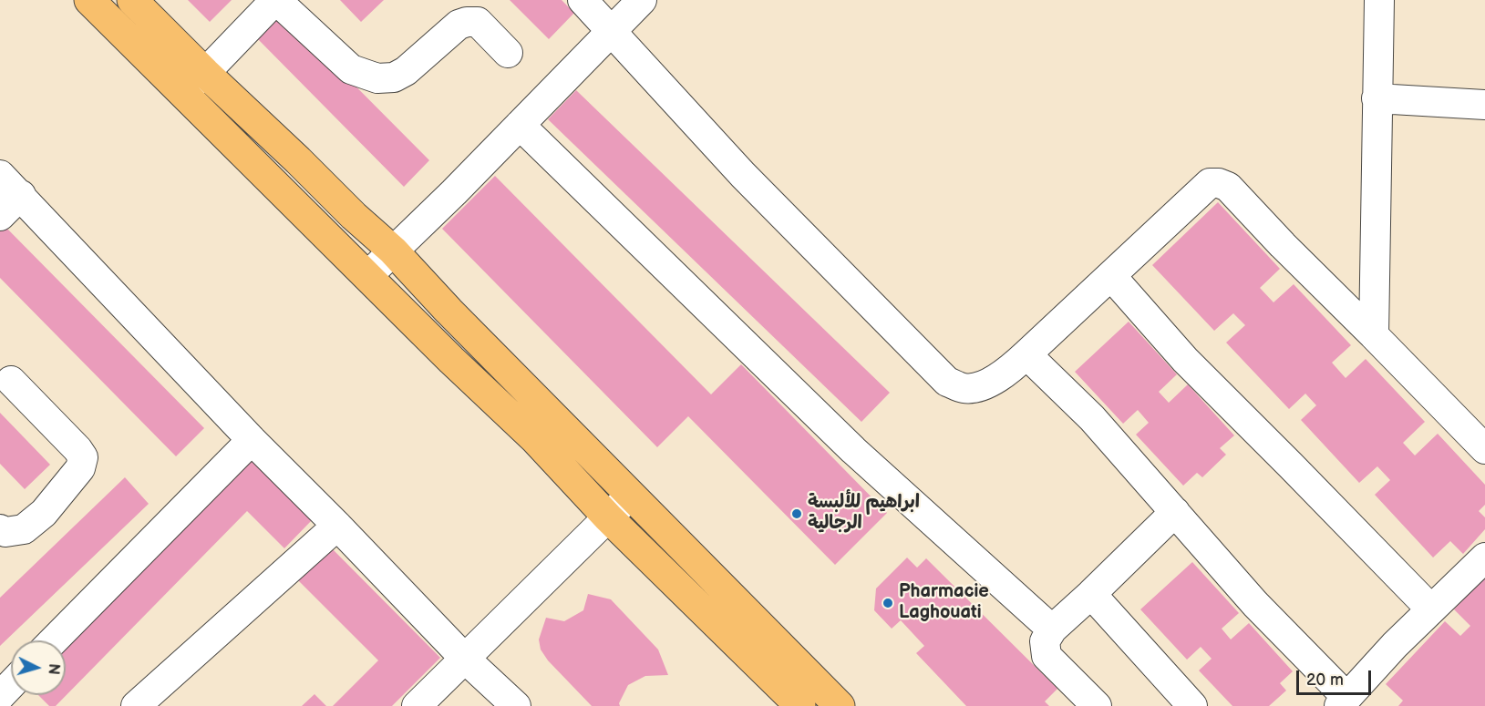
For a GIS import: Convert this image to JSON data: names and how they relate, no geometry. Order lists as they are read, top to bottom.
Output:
{
  "places": ["ابراهيم للألبسة الرجالية", "Pharmacie Laghouati"],
  "scale_bar": "20 m",
  "north": "right"
}
